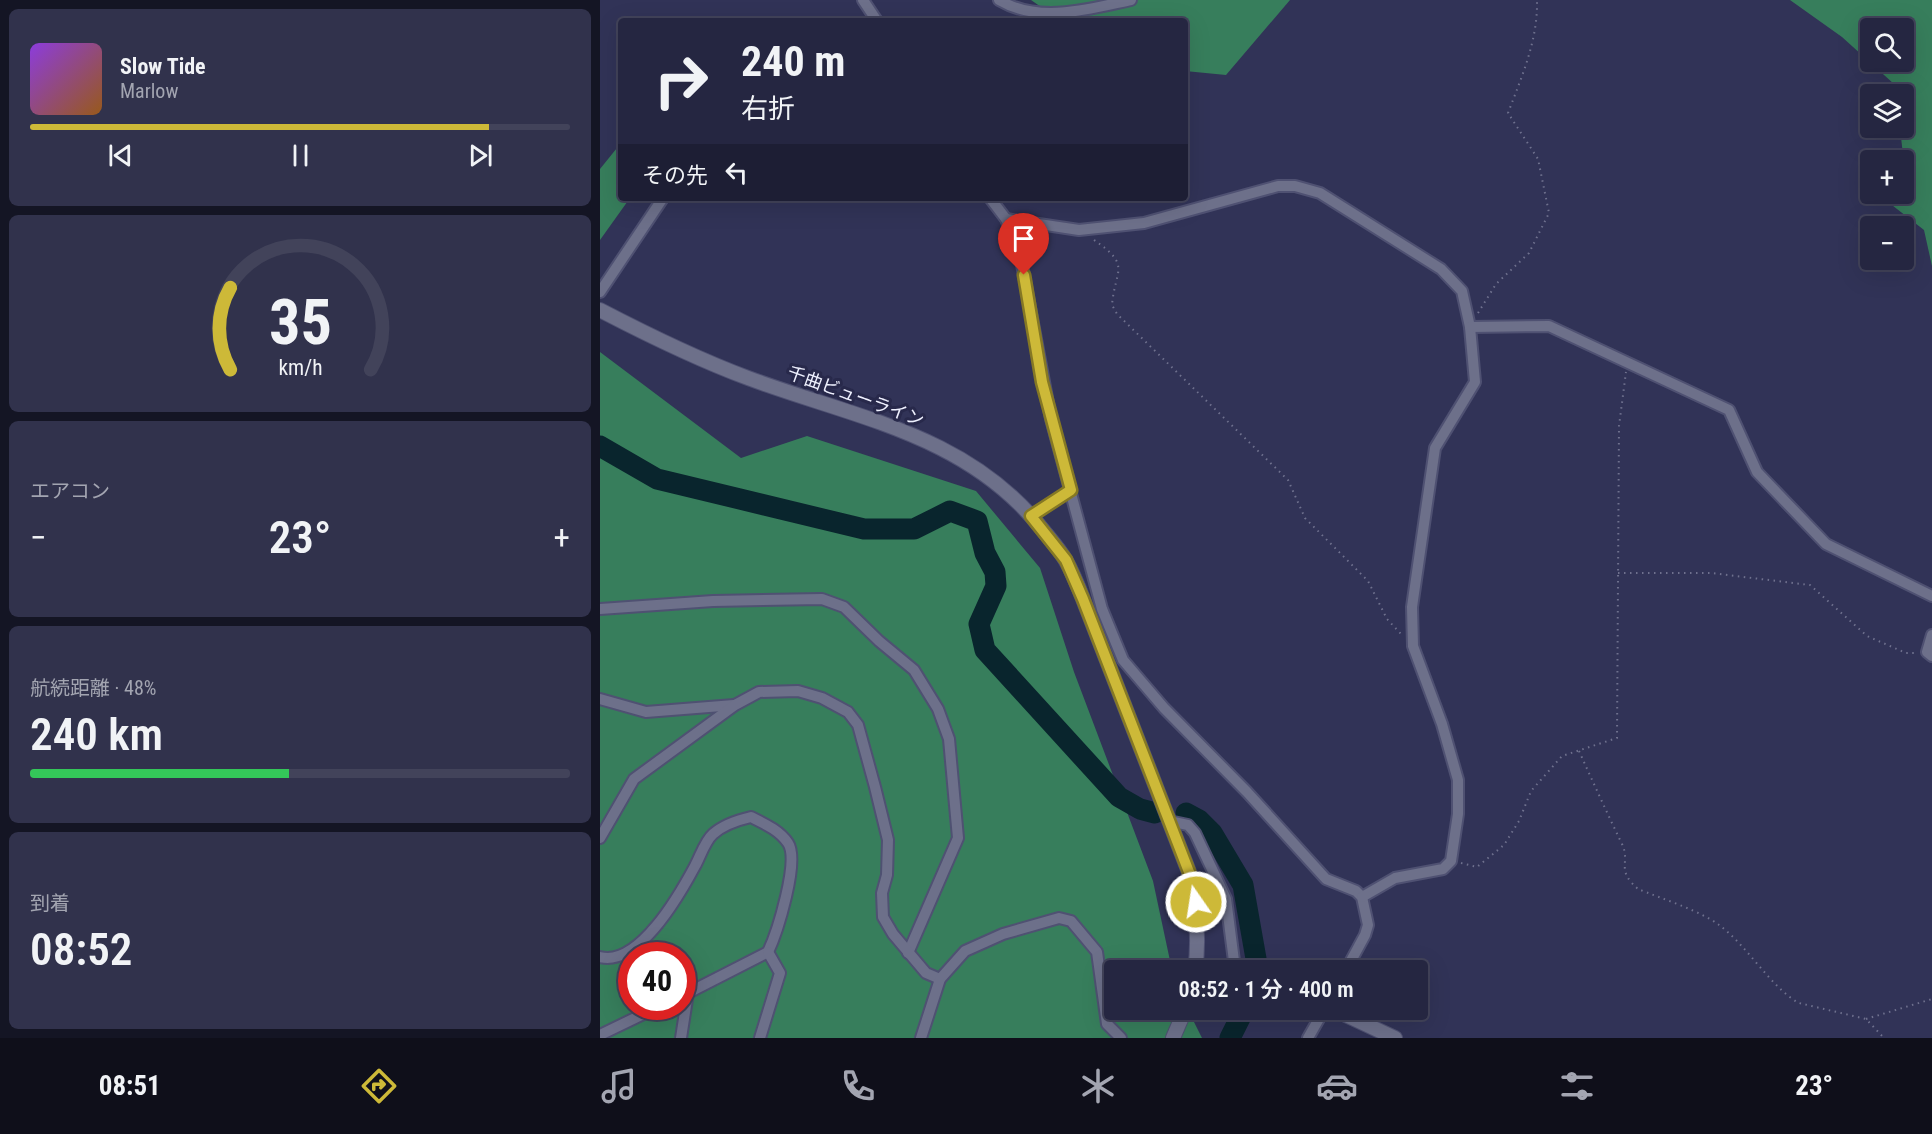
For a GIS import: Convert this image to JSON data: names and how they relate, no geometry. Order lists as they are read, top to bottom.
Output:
{
  "streets": {
    "street": ["千曲ビューライン"]
  },
  "page": {
    "map_buttons": ["+", "−"],
    "turn": ["240 m", "右折"],
    "song": ["Slow Tide", "Marlow"],
    "then": "その先",
    "tile": [
      "エアコン",
      ["航続距離 · 48%", "240 km"],
      ["到着", "08:52"]
    ],
    "heat": ["−", "23°", "+"],
    "limit": "40",
    "trip": "08:52 · 1 分 · 400 m",
    "tabs": ["08:51", "23°"],
    "gauge": ["35", "km/h"]
  }
}
